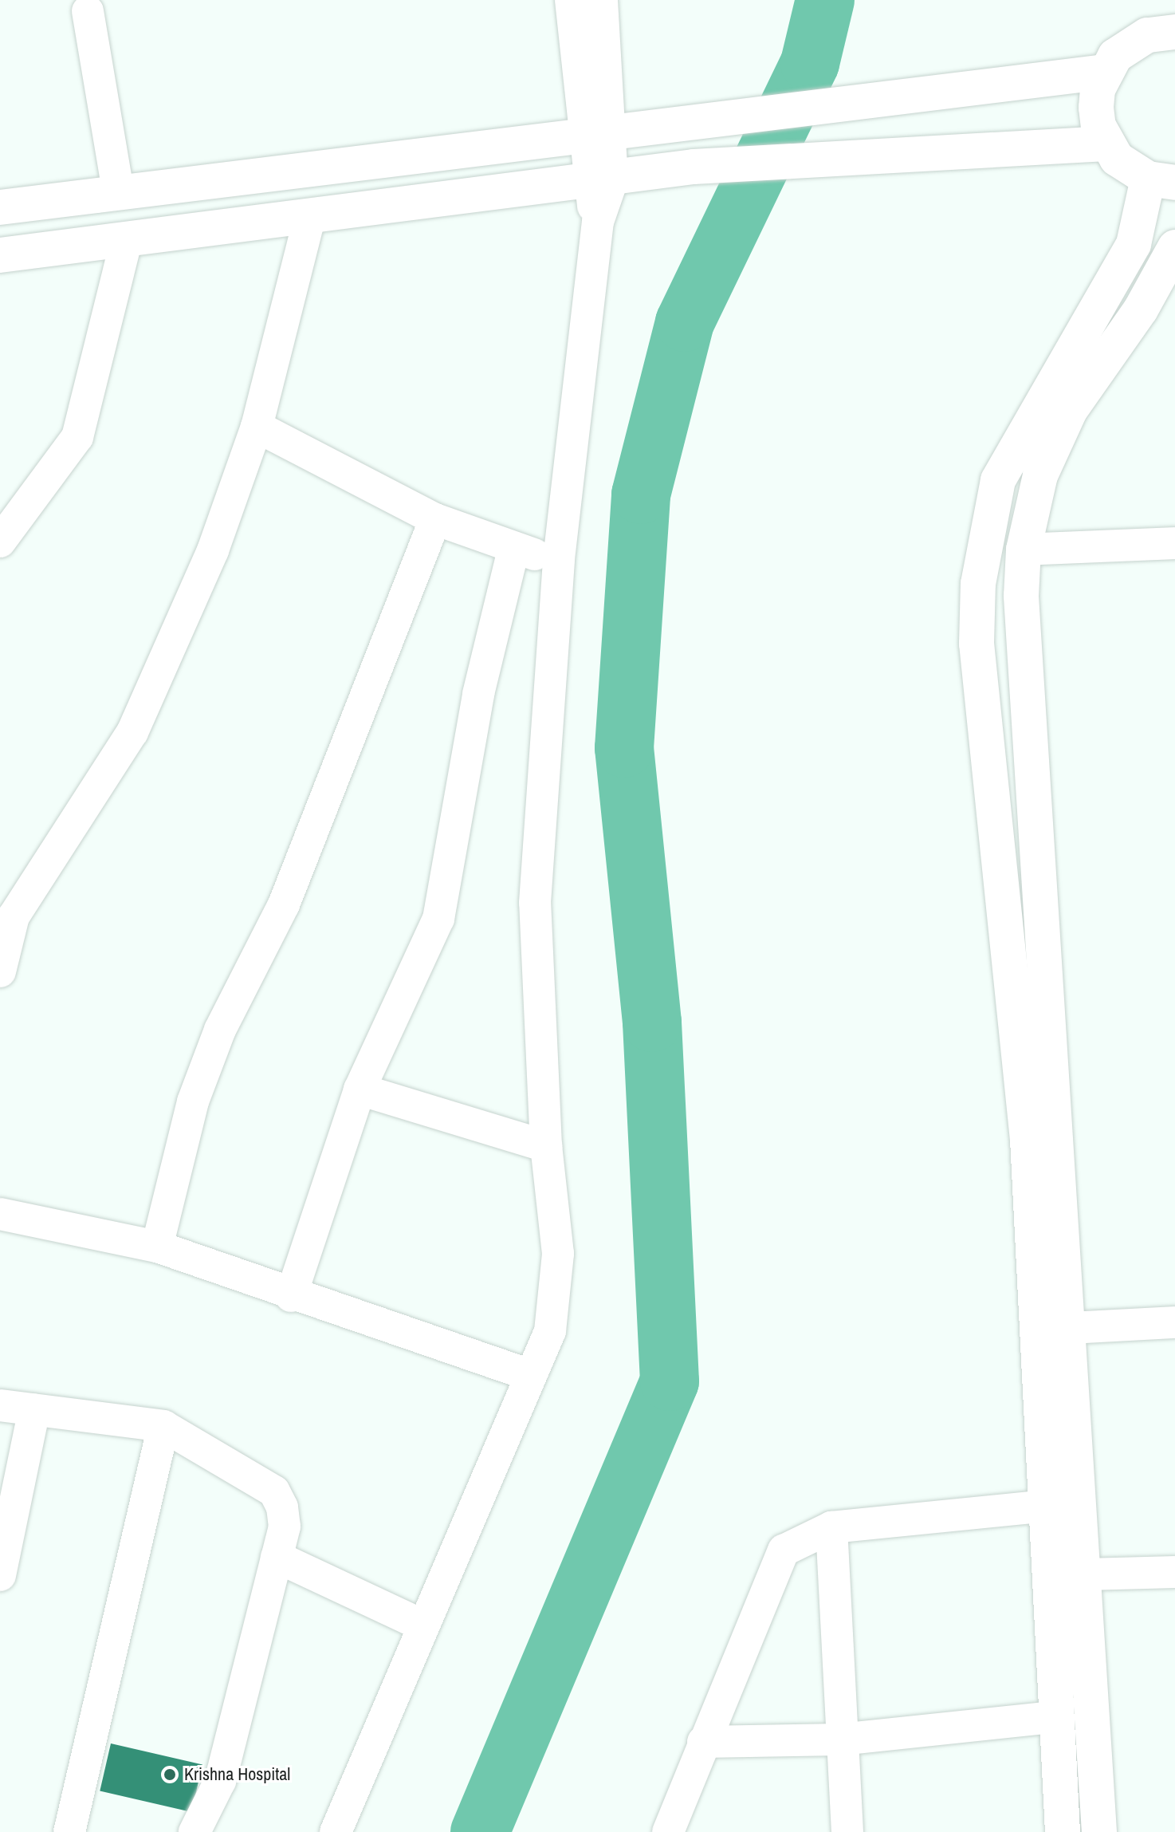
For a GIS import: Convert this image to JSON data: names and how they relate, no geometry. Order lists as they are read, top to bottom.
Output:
{
  "places": ["Krishna Hospital"]
}
